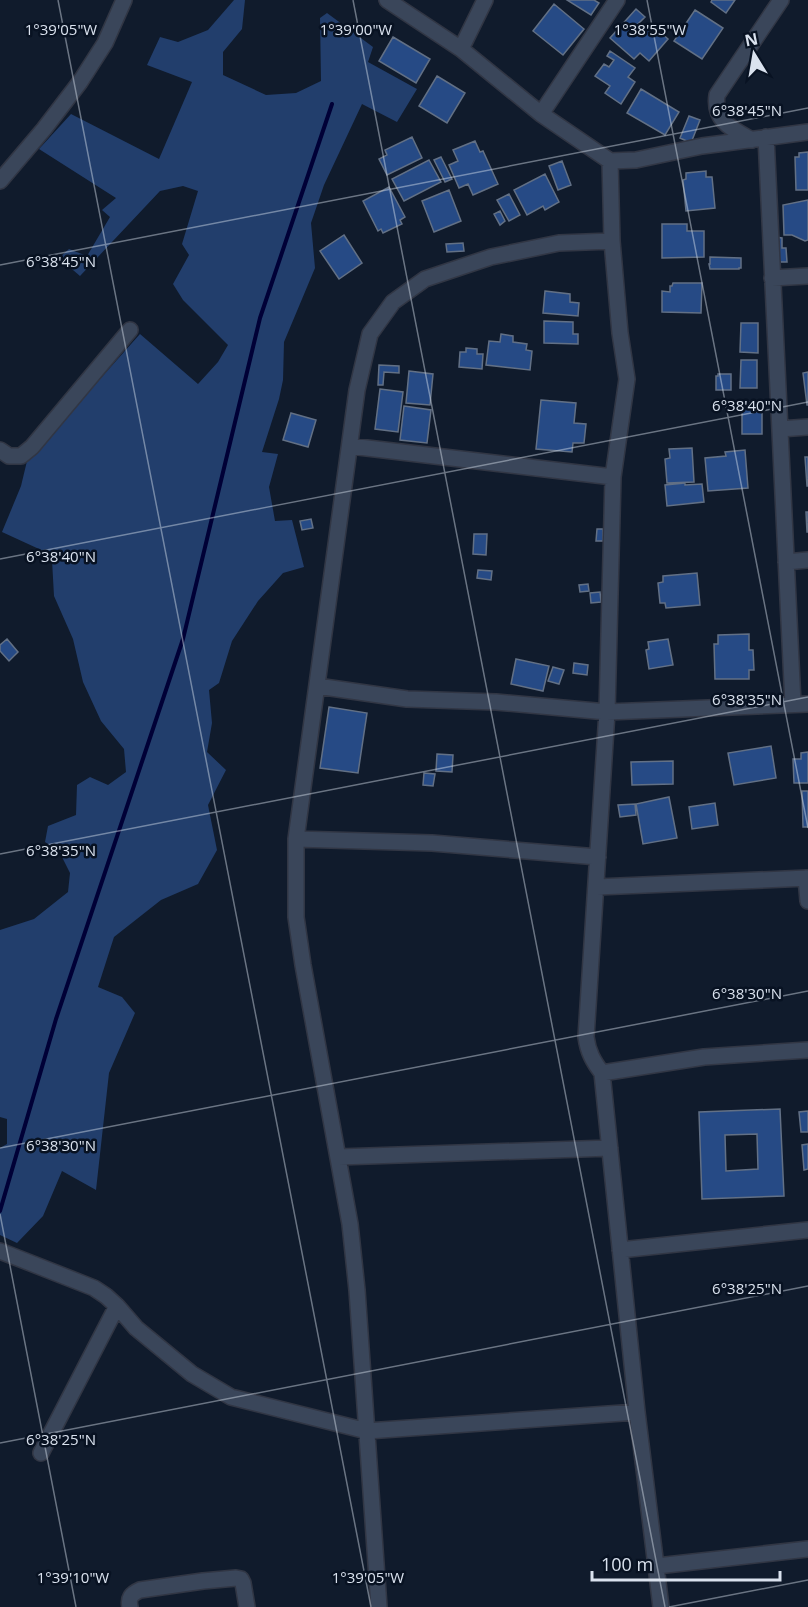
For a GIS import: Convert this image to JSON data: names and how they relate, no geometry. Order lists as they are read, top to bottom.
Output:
{
  "scale_bar": "100 m",
  "north": "top",
  "coordinates": [
    "1°39'05\"W",
    "1°39'00\"W",
    "1°38'55\"W",
    "6°38'45\"N",
    "6°38'40\"N",
    "6°38'35\"N",
    "6°38'30\"N",
    "6°38'25\"N",
    "1°39'10\"W"
  ]
}
